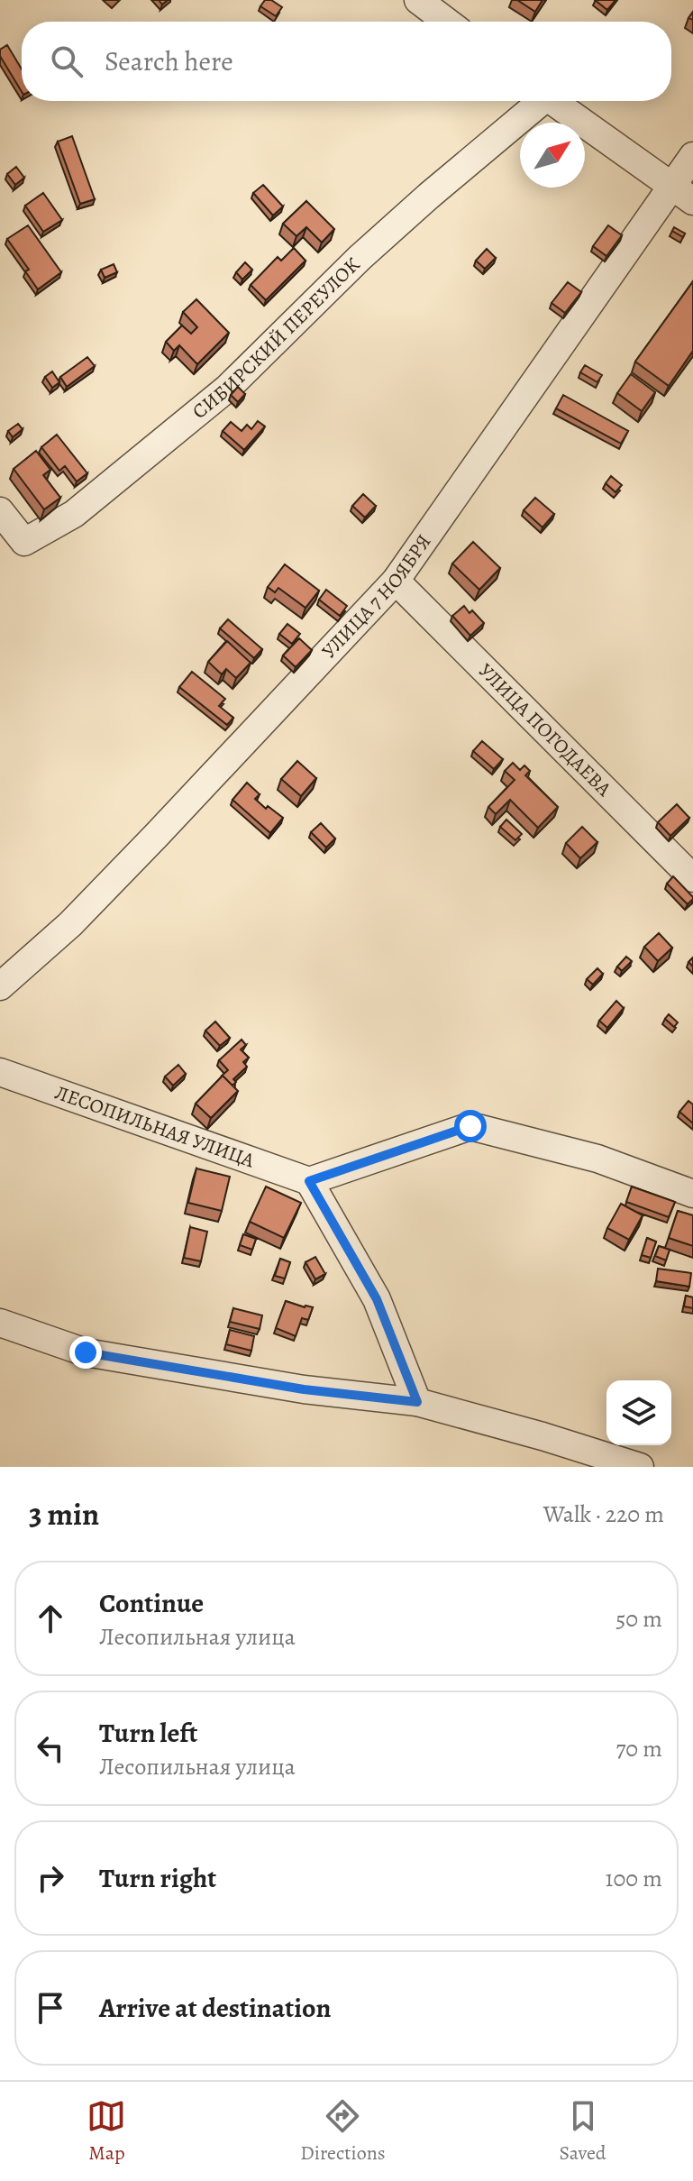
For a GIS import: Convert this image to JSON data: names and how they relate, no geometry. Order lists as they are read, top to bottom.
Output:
{
  "streets": {
    "street": [
      "СИБИРСКИЙ ПЕРЕУЛОК",
      "УЛИЦА 7 НОЯБРЯ",
      "УЛИЦА ПОГОДАЕВА",
      "ЛЕСОПИЛЬНАЯ УЛИЦА"
    ]
  },
  "crossings": [
    ["УЛИЦА 7 НОЯБРЯ", "УЛИЦА ПОГОДАЕВА"]
  ],
  "north": "top right",
  "page": {
    "search": "Search here",
    "heading": ["3 min", "Walk · 220 m"],
    "list": [
      ["Continue", "Лесопильная улица", "50 m"],
      ["Turn left", "Лесопильная улица", "70 m"],
      ["Turn right", "100 m"],
      "Arrive at destination"
    ],
    "nav": ["Map", "Directions", "Saved"]
  }
}
